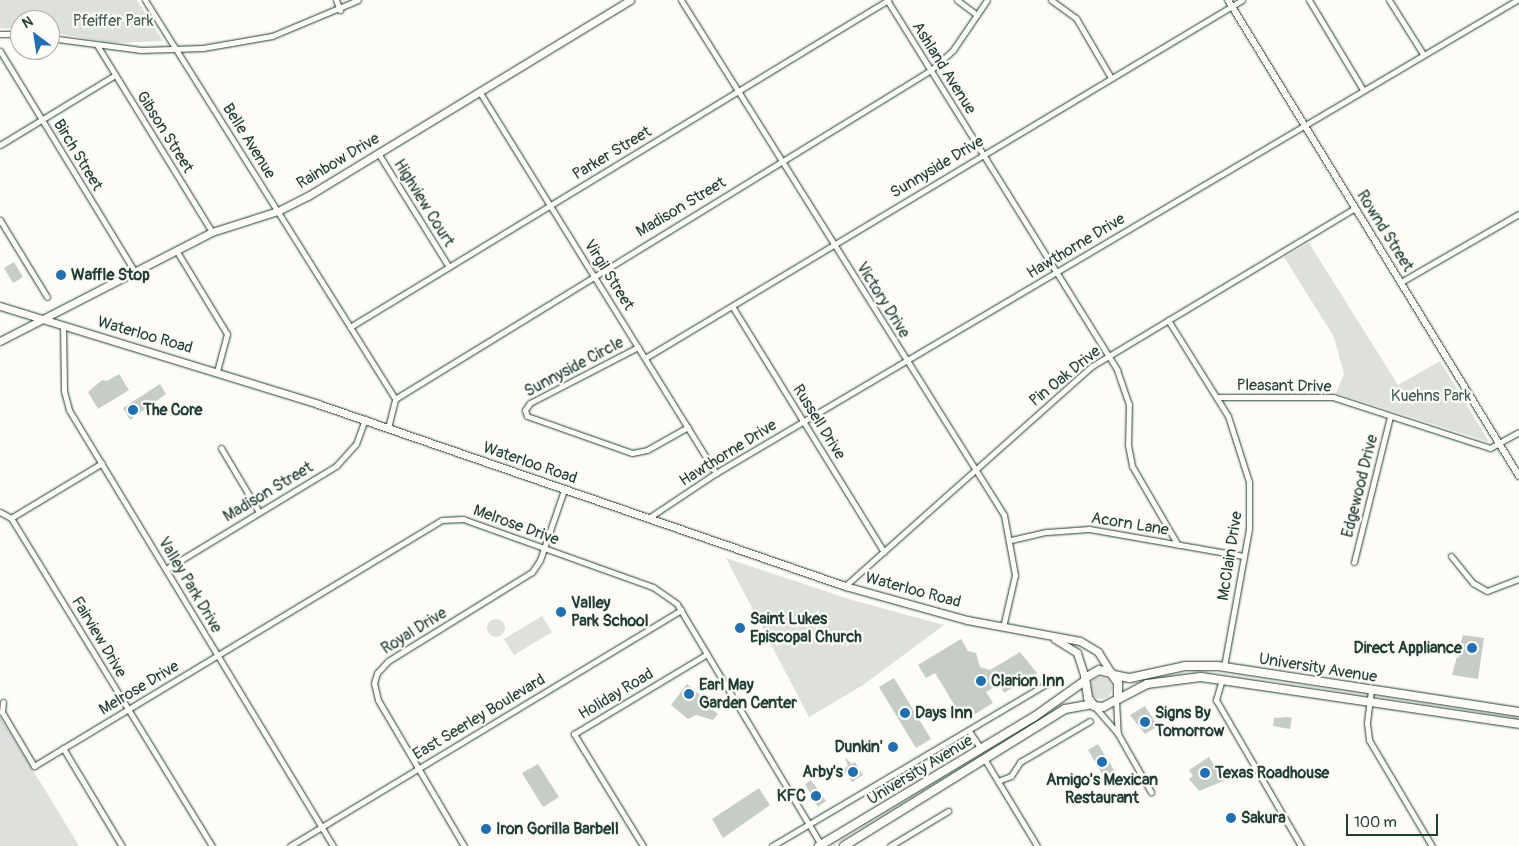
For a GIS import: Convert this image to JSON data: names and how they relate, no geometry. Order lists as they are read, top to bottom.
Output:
{
  "streets": {
    "main road": ["Rainbow Drive", "Waterloo Road", "University Avenue"],
    "street": [
      "Ashland Avenue",
      "Gibson Street",
      "Belle Avenue",
      "Parker Street",
      "Birch Street",
      "Sunnyside Drive",
      "Highview Court",
      "Madison Street",
      "Rownd Street",
      "Hawthorne Drive",
      "Virgil Street",
      "Victory Drive",
      "Sunnyside Circle",
      "Pin Oak Drive",
      "Pleasant Drive",
      "Russell Drive",
      "Edgewood Drive",
      "Acorn Lane",
      "Melrose Drive",
      "McClain Drive",
      "Valley Park Drive",
      "Royal Drive",
      "Fairview Drive",
      "Holiday Road",
      "East Seerley Boulevard"
    ]
  },
  "crossings": [
    ["Ashland Avenue", "Parker Street"],
    ["Ashland Avenue", "Sunnyside Drive"],
    ["Ashland Avenue", "Madison Street"],
    ["Ashland Avenue", "Hawthorne Drive"],
    ["Ashland Avenue", "Pin Oak Drive"],
    ["Ashland Avenue", "Acorn Lane"],
    ["Gibson Street", "Rainbow Drive"],
    ["Belle Avenue", "Parker Street"],
    ["Belle Avenue", "Rainbow Drive"],
    ["Belle Avenue", "Madison Street"],
    ["Parker Street", "Highview Court"],
    ["Parker Street", "Virgil Street"],
    ["Parker Street", "Victory Drive"],
    ["Birch Street", "Rainbow Drive"],
    ["Rainbow Drive", "Highview Court"],
    ["Rainbow Drive", "Virgil Street"],
    ["Rainbow Drive", "Waterloo Road"],
    ["Sunnyside Drive", "Rownd Street"],
    ["Sunnyside Drive", "Virgil Street"],
    ["Sunnyside Drive", "Victory Drive"],
    ["Sunnyside Drive", "Russell Drive"],
    ["Madison Street", "Virgil Street"],
    ["Madison Street", "Victory Drive"],
    ["Madison Street", "Waterloo Road"],
    ["Madison Street", "Valley Park Drive"],
    ["Rownd Street", "Hawthorne Drive"],
    ["Rownd Street", "Pin Oak Drive"],
    ["Rownd Street", "Pleasant Drive"],
    ["Hawthorne Drive", "Virgil Street"],
    ["Hawthorne Drive", "Victory Drive"],
    ["Hawthorne Drive", "Waterloo Road"],
    ["Hawthorne Drive", "Russell Drive"],
    ["Virgil Street", "Sunnyside Circle"],
    ["Victory Drive", "Waterloo Road"],
    ["Victory Drive", "Pin Oak Drive"],
    ["Victory Drive", "Acorn Lane"],
    ["Waterloo Road", "Pin Oak Drive"],
    ["Waterloo Road", "Valley Park Drive"],
    ["Waterloo Road", "Royal Drive"],
    ["Waterloo Road", "University Avenue"],
    ["Pin Oak Drive", "Russell Drive"],
    ["Pin Oak Drive", "McClain Drive"],
    ["Pleasant Drive", "Edgewood Drive"],
    ["Pleasant Drive", "McClain Drive"],
    ["Acorn Lane", "McClain Drive"],
    ["Melrose Drive", "Valley Park Drive"],
    ["Melrose Drive", "Royal Drive"],
    ["Melrose Drive", "Fairview Drive"],
    ["Melrose Drive", "University Avenue"],
    ["Melrose Drive", "Holiday Road"],
    ["Melrose Drive", "East Seerley Boulevard"],
    ["McClain Drive", "University Avenue"],
    ["Valley Park Drive", "East Seerley Boulevard"],
    ["Royal Drive", "East Seerley Boulevard"]
  ],
  "parks": ["Pfeiffer Park", "Kuehns Park"],
  "places": [
    "Waffle Stop",
    "The Core",
    "Valley Park School",
    "Saint Lukes Episcopal Church",
    "Direct Appliance",
    "Clarion Inn",
    "Earl May Garden Center",
    "Days Inn",
    "Signs By Tomorrow",
    "Dunkin'",
    "Amigo's Mexican Restaurant",
    "Arby's",
    "Texas Roadhouse",
    "KFC",
    "Sakura",
    "Iron Gorilla Barbell"
  ],
  "scale_bar": "100 m",
  "north": "top left"
}
